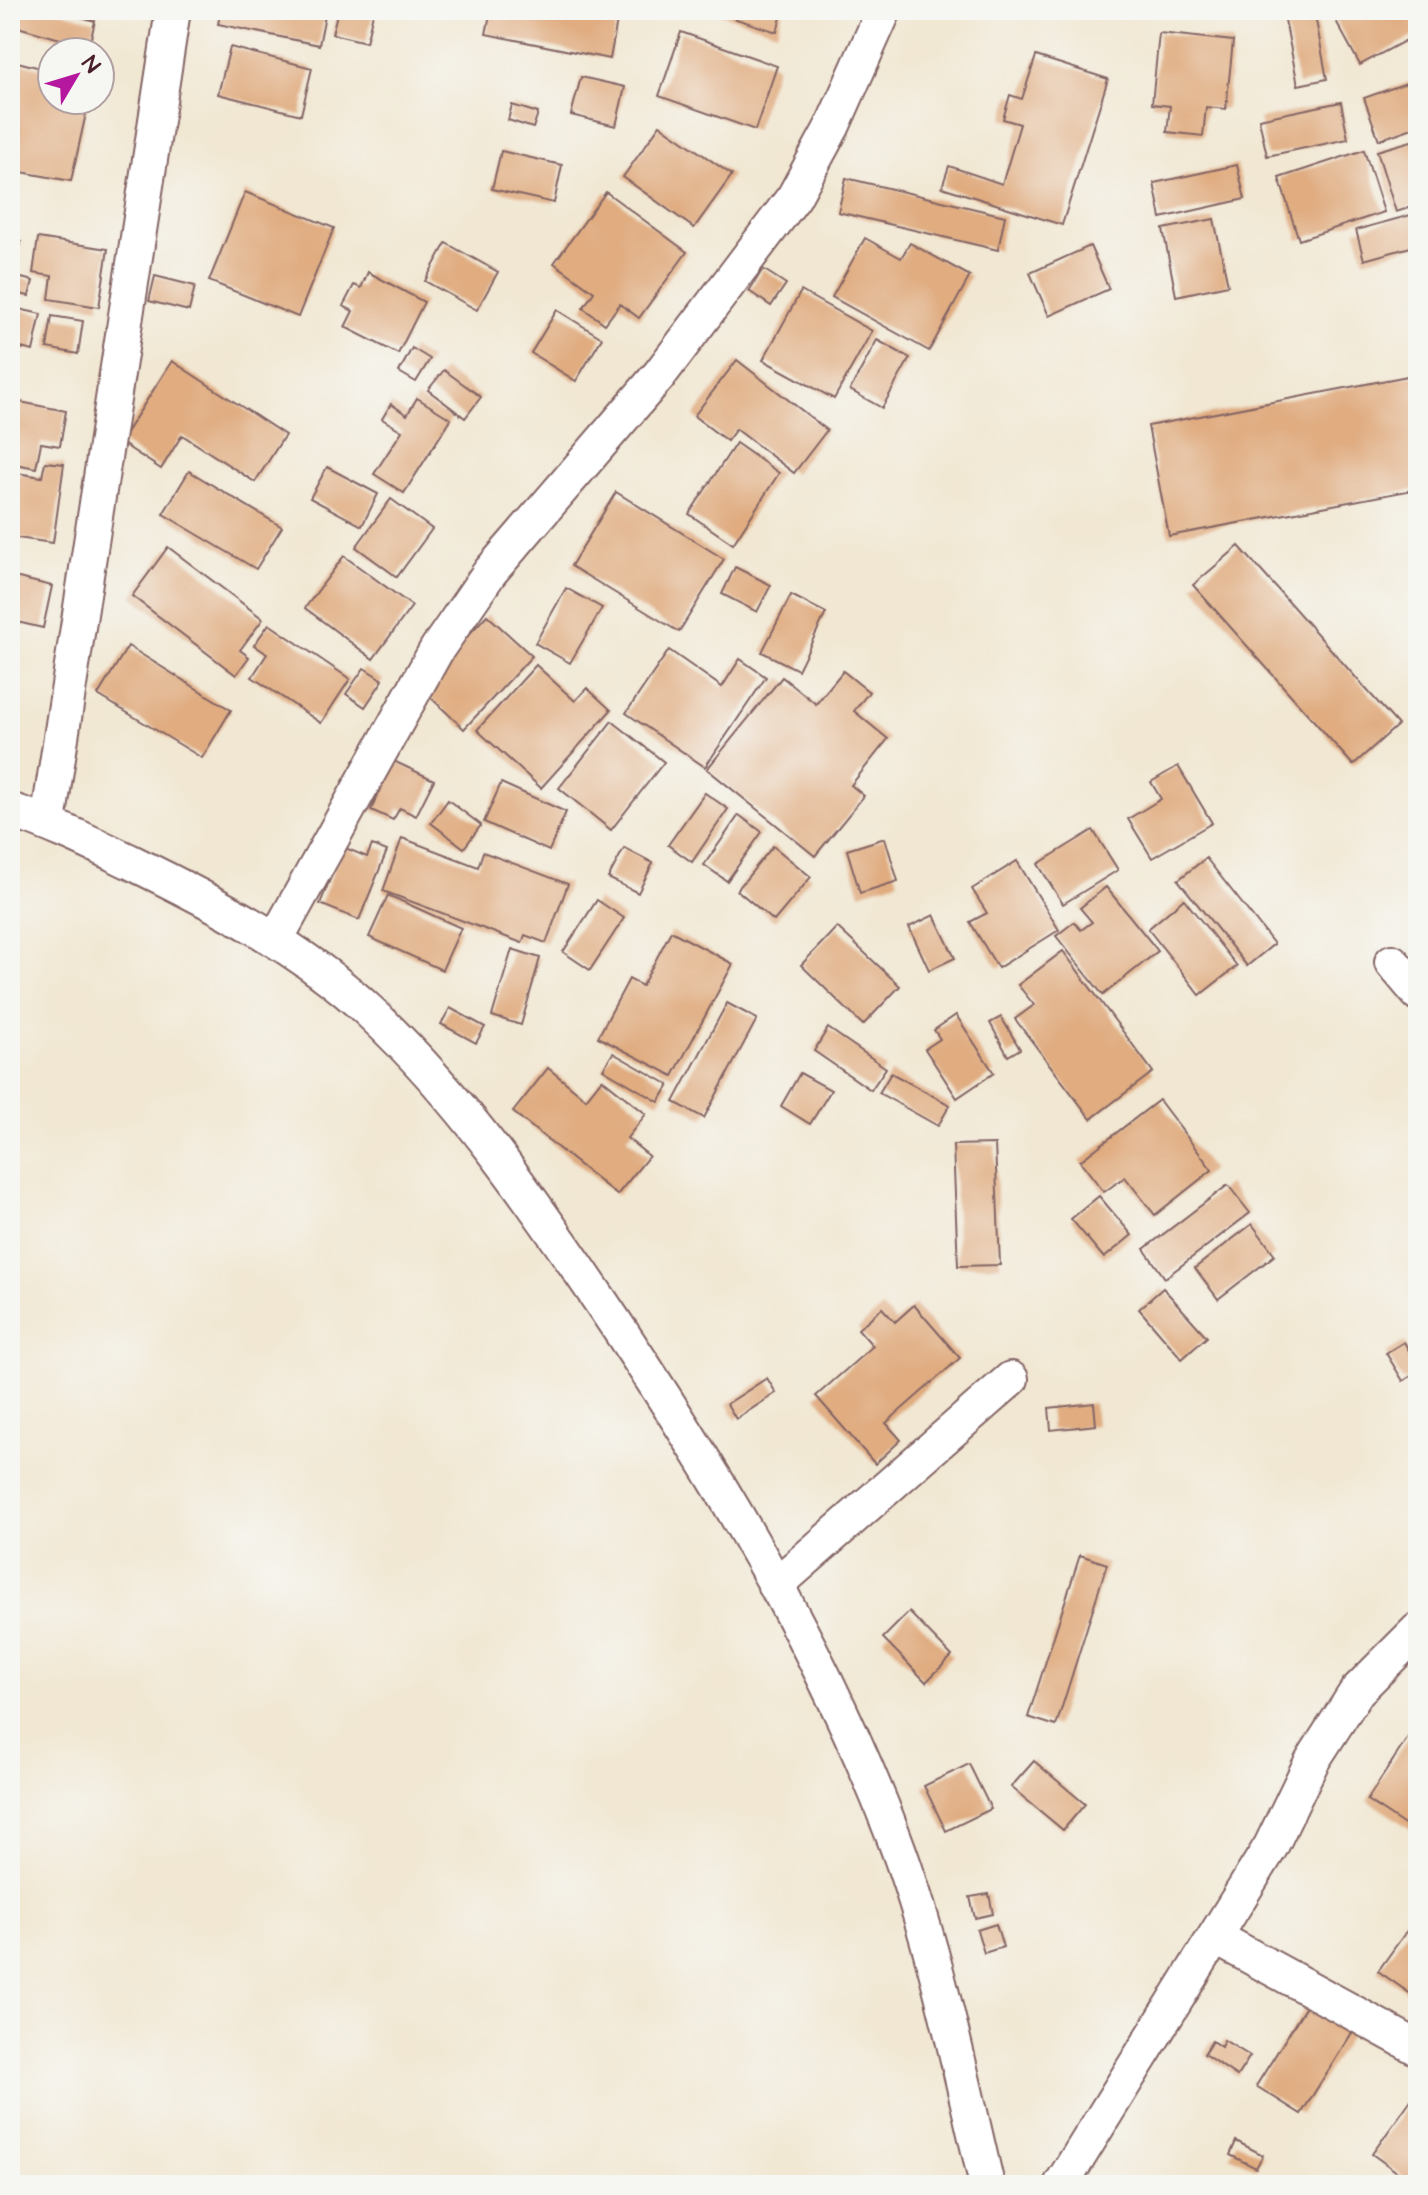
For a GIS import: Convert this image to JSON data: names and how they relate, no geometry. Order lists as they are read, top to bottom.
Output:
{
  "north": "top right"
}
